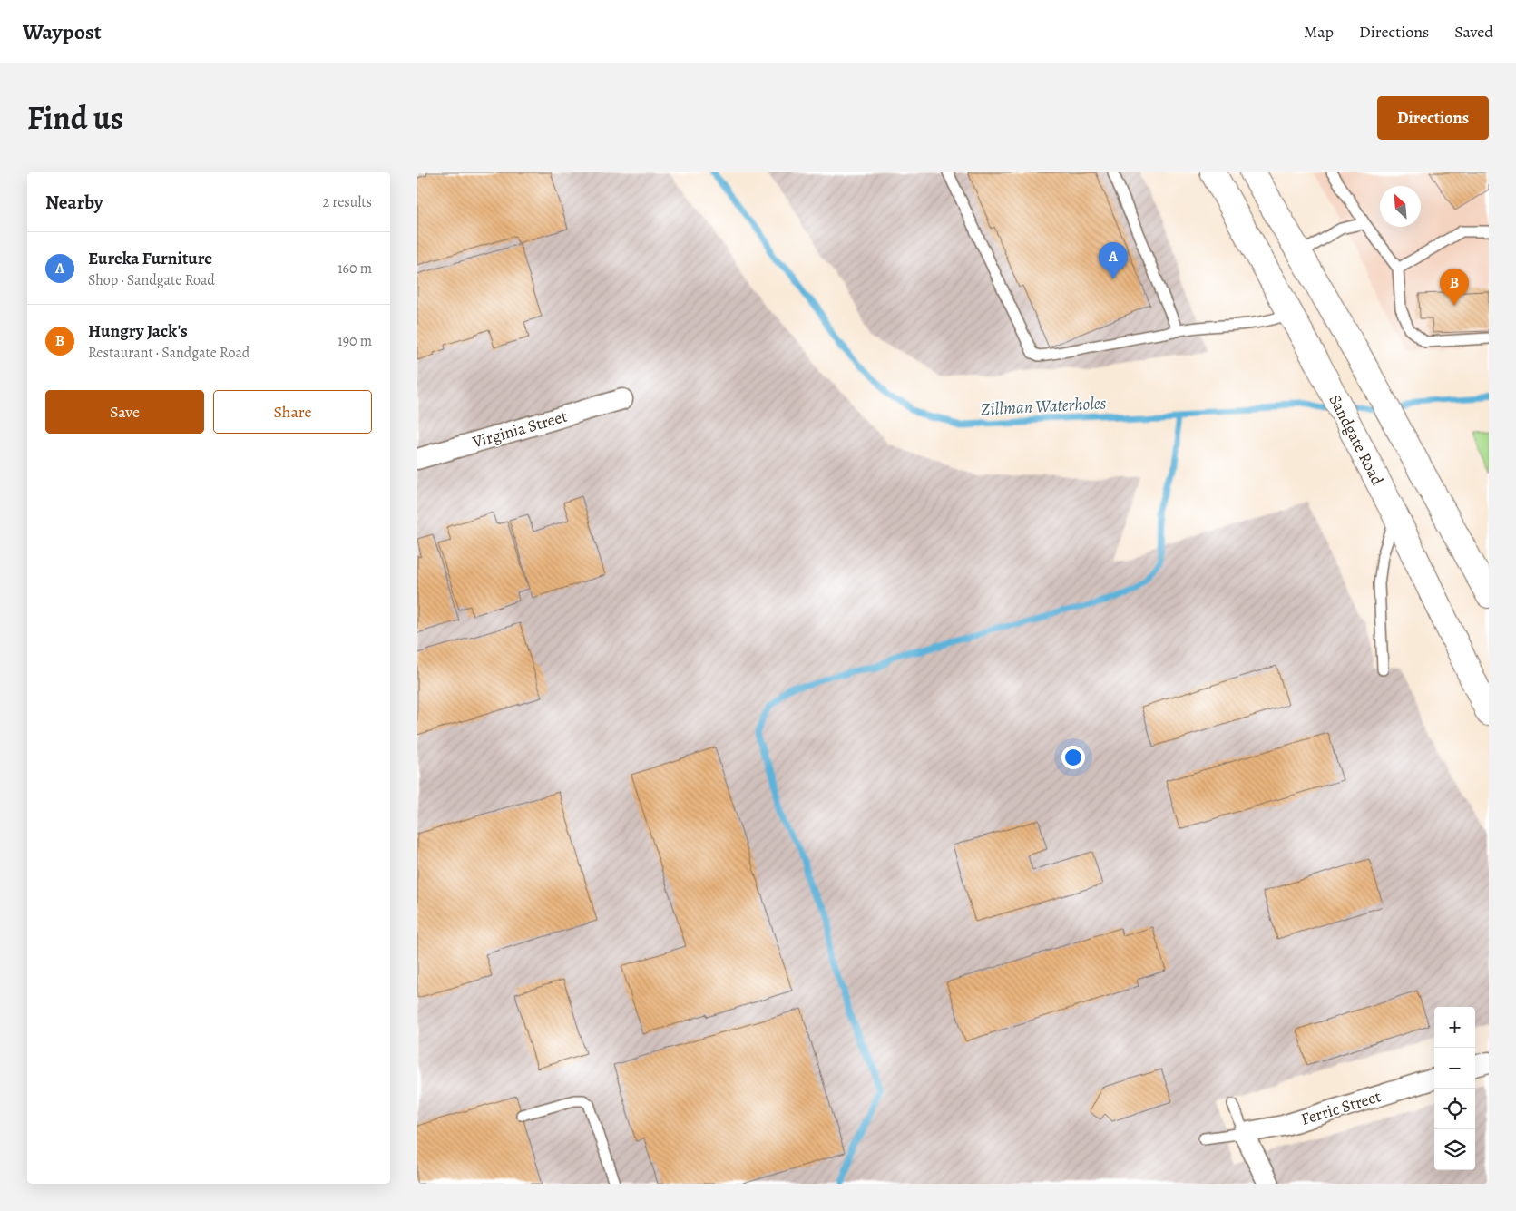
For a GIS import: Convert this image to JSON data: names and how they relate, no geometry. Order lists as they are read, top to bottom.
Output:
{
  "streets": {
    "highway": ["Sandgate Road"],
    "street": ["Virginia Street", "Ferric Street"]
  },
  "water": ["Zillman Waterholes"],
  "north": "top left",
  "page": {
    "header": "Waypost",
    "nav": ["Map", "Directions", "Saved"],
    "title": "Find us",
    "buttons": [
      "Directions",
      ["Save", "Share"]
    ],
    "heading": ["Nearby", "2 results"],
    "list": [
      {
        "mark": "A",
        "name": "Eureka Furniture",
        "note": "Shop · Sandgate Road",
        "value": "160 m"
      },
      {
        "mark": "B",
        "name": "Hungry Jack's",
        "note": "Restaurant · Sandgate Road",
        "value": "190 m"
      }
    ],
    "pins": ["A", "B"],
    "map_buttons": ["+", "−"]
  }
}
